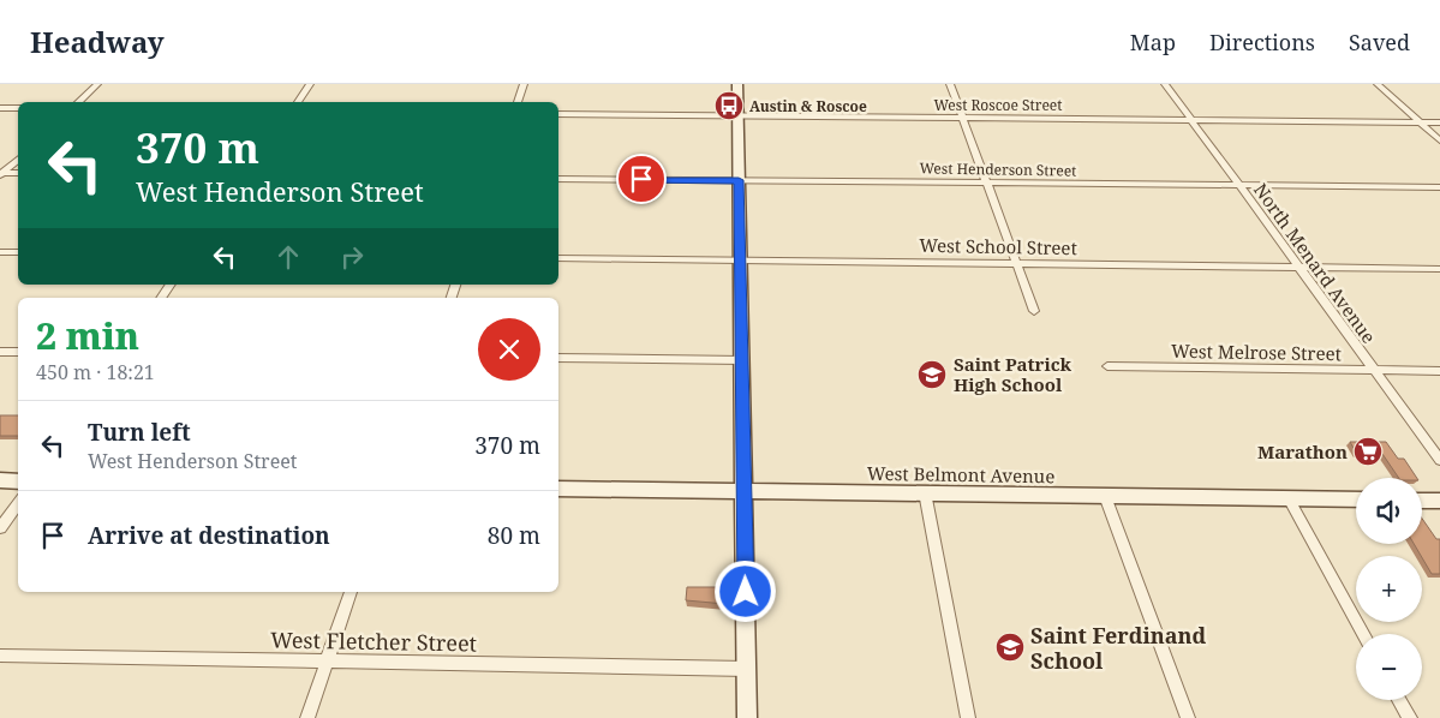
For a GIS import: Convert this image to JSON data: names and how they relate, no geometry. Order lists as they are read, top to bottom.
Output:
{
  "streets": {
    "street": [
      "West Roscoe Street",
      "West Henderson Street",
      "West School Street",
      "North Menard Avenue",
      "West Melrose Street",
      "West Belmont Avenue",
      "West Fletcher Street"
    ]
  },
  "crossings": [
    ["West Roscoe Street", "North Menard Avenue"],
    ["West Henderson Street", "North Menard Avenue"],
    ["West School Street", "North Menard Avenue"],
    ["North Menard Avenue", "West Melrose Street"]
  ],
  "places": {
    "bus stop": ["Austin & Roscoe"],
    "school or university": ["Saint Patrick High School", "Saint Ferdinand School"],
    "supermarket": ["Marathon"]
  },
  "page": {
    "header": "Headway",
    "nav": ["Map", "Directions", "Saved"],
    "turn": ["370 m", "West Henderson Street"],
    "heading": ["2 min", "450 m · 18:21"],
    "list": [
      {
        "name": "Turn left",
        "note": "West Henderson Street",
        "value": "370 m"
      },
      {
        "name": "Arrive at destination",
        "value": "80 m"
      }
    ],
    "map_buttons": ["+", "−"]
  }
}
